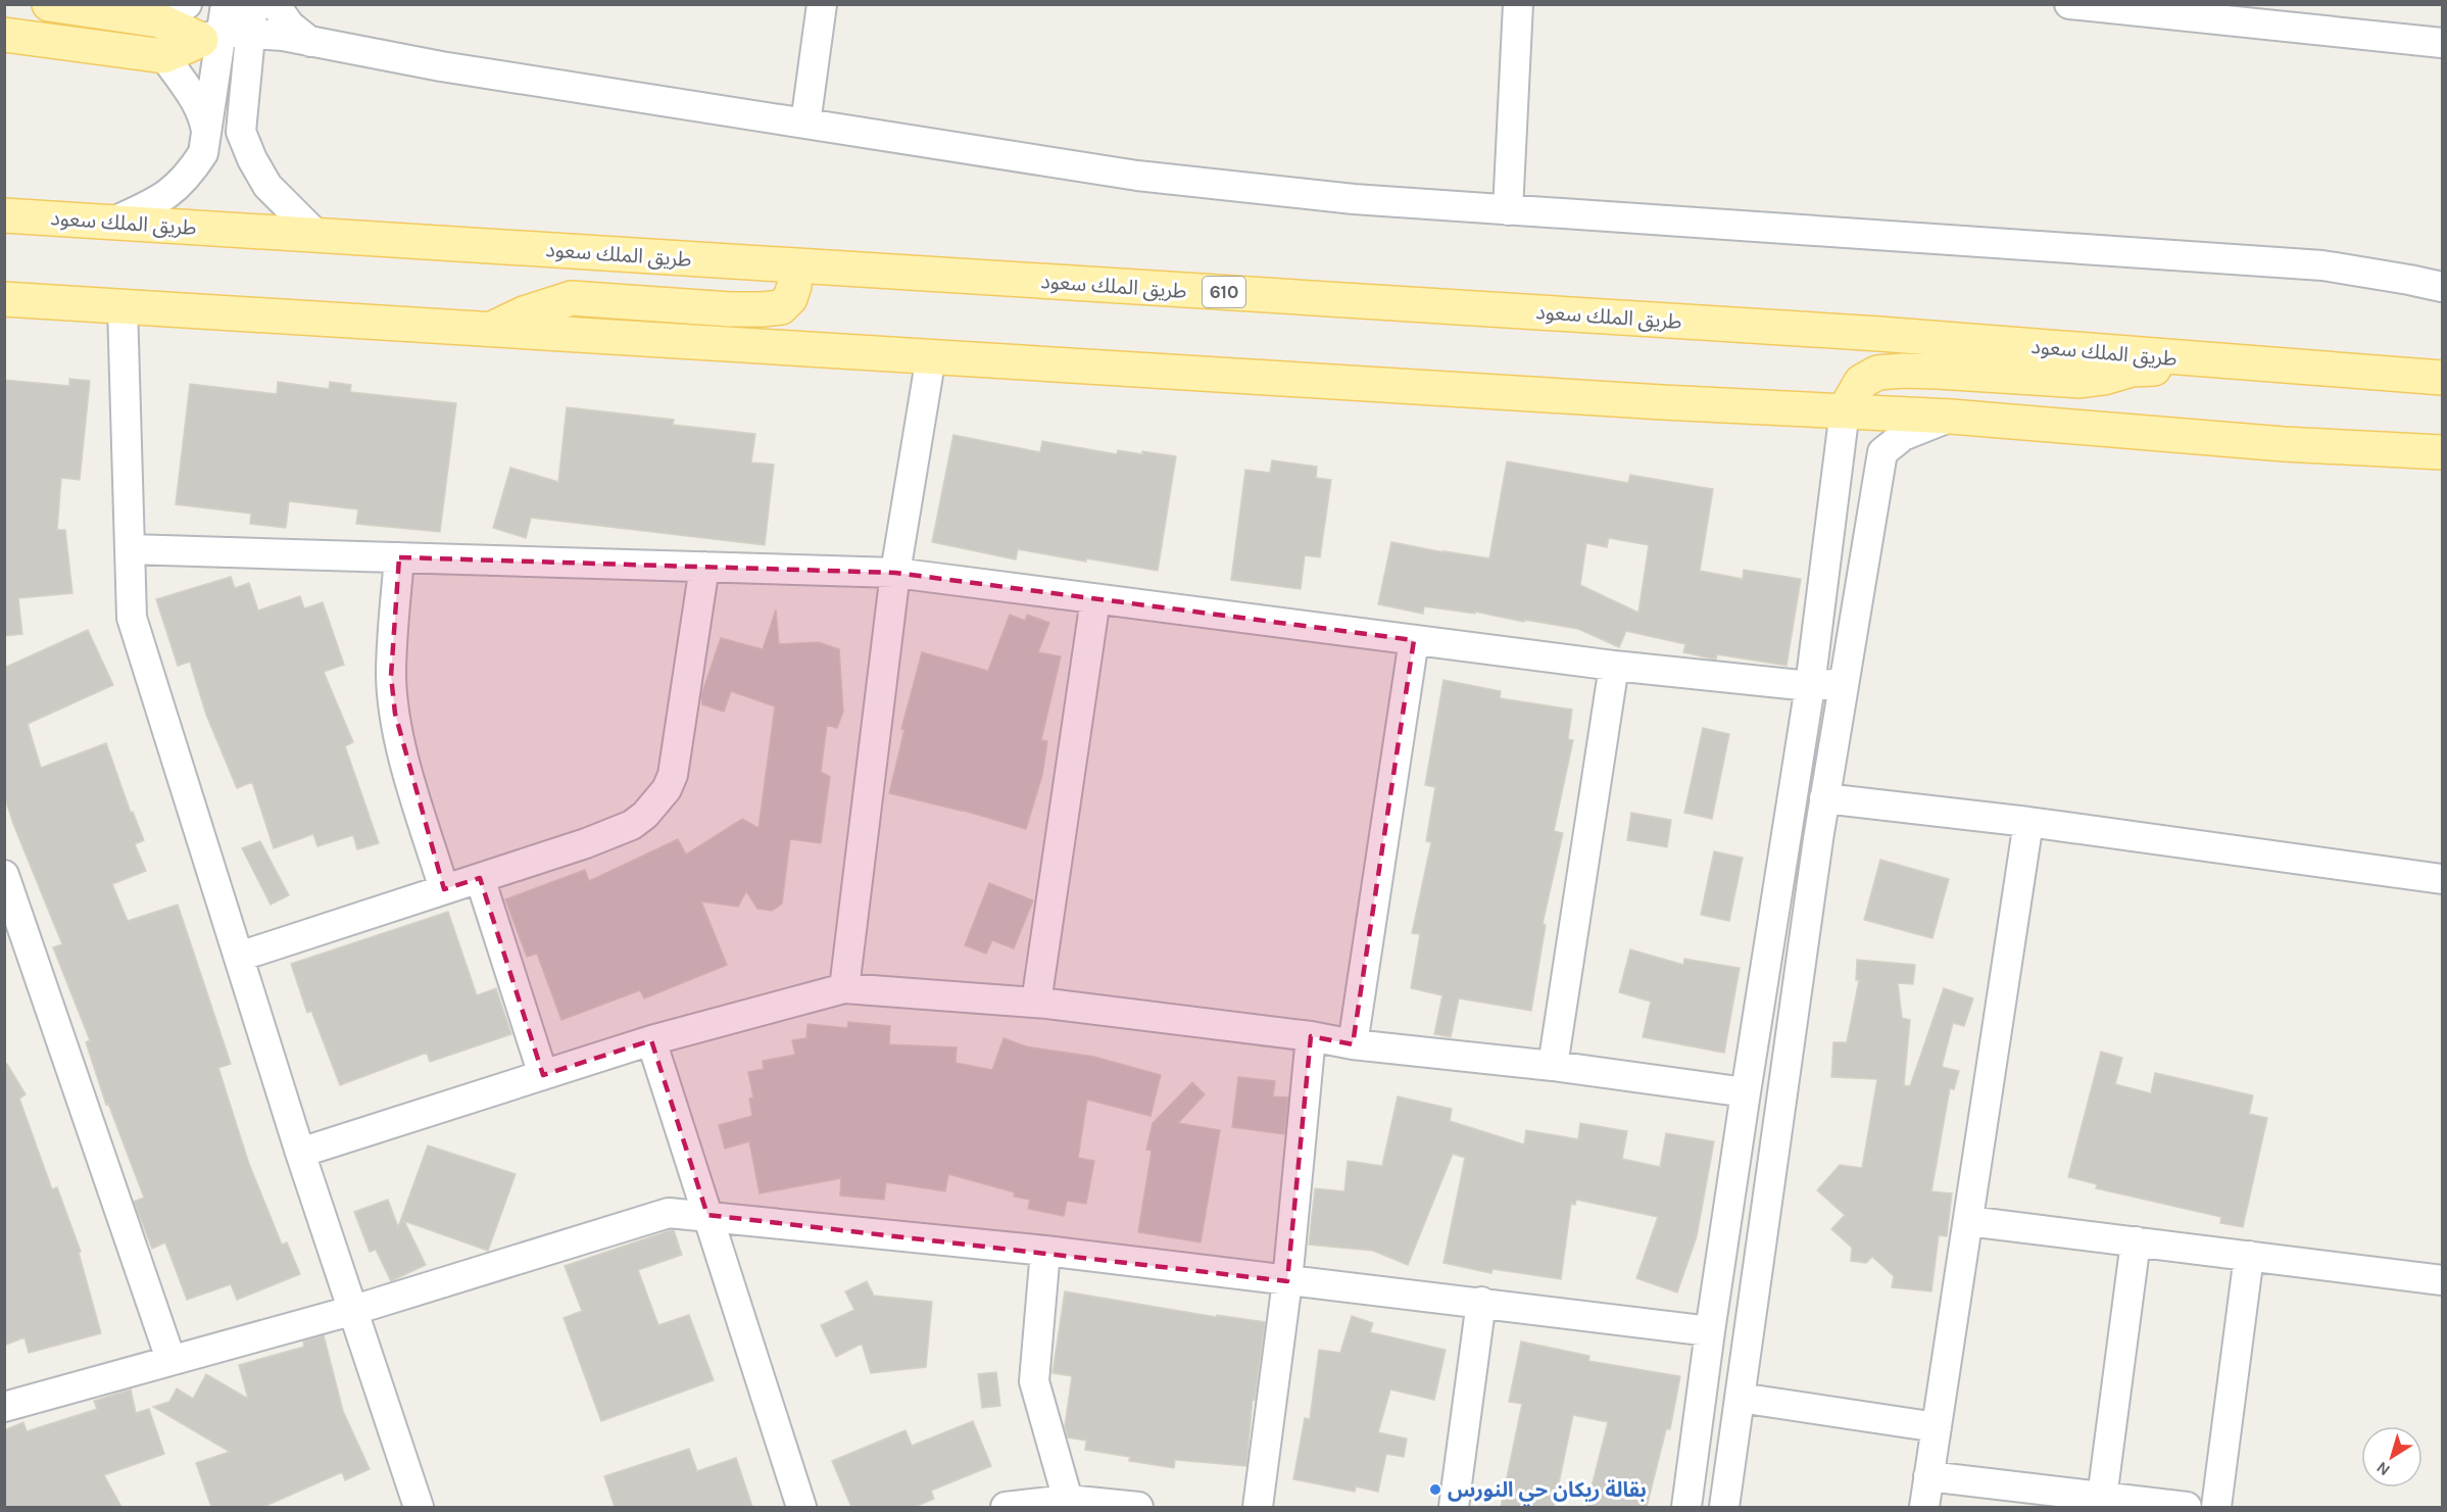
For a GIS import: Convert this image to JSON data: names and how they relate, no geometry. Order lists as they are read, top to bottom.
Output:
{
  "streets": {
    "main road": ["طريق الملك سعود", "610"]
  },
  "places": ["بقالة ريكان حي النورس"],
  "north": "bottom left"
}
